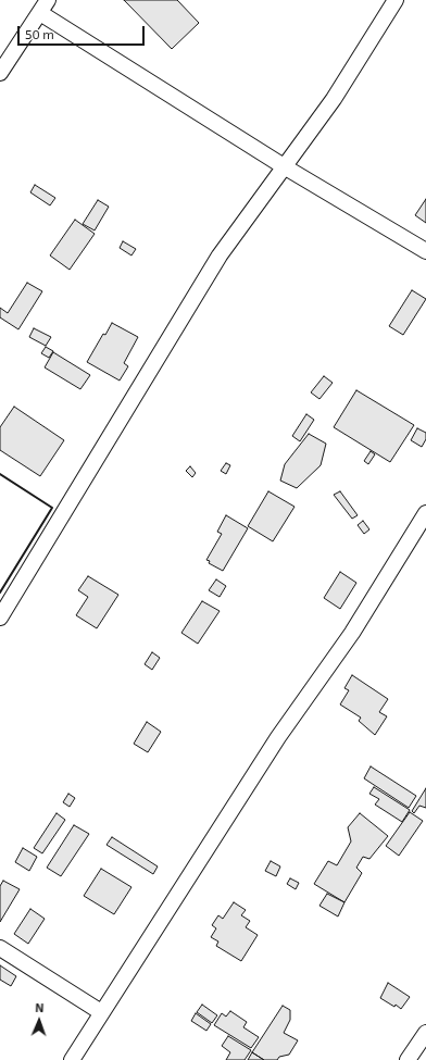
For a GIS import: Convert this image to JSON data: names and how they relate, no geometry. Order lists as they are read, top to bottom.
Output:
{
  "scale_bar": "50 m",
  "north": "top"
}
